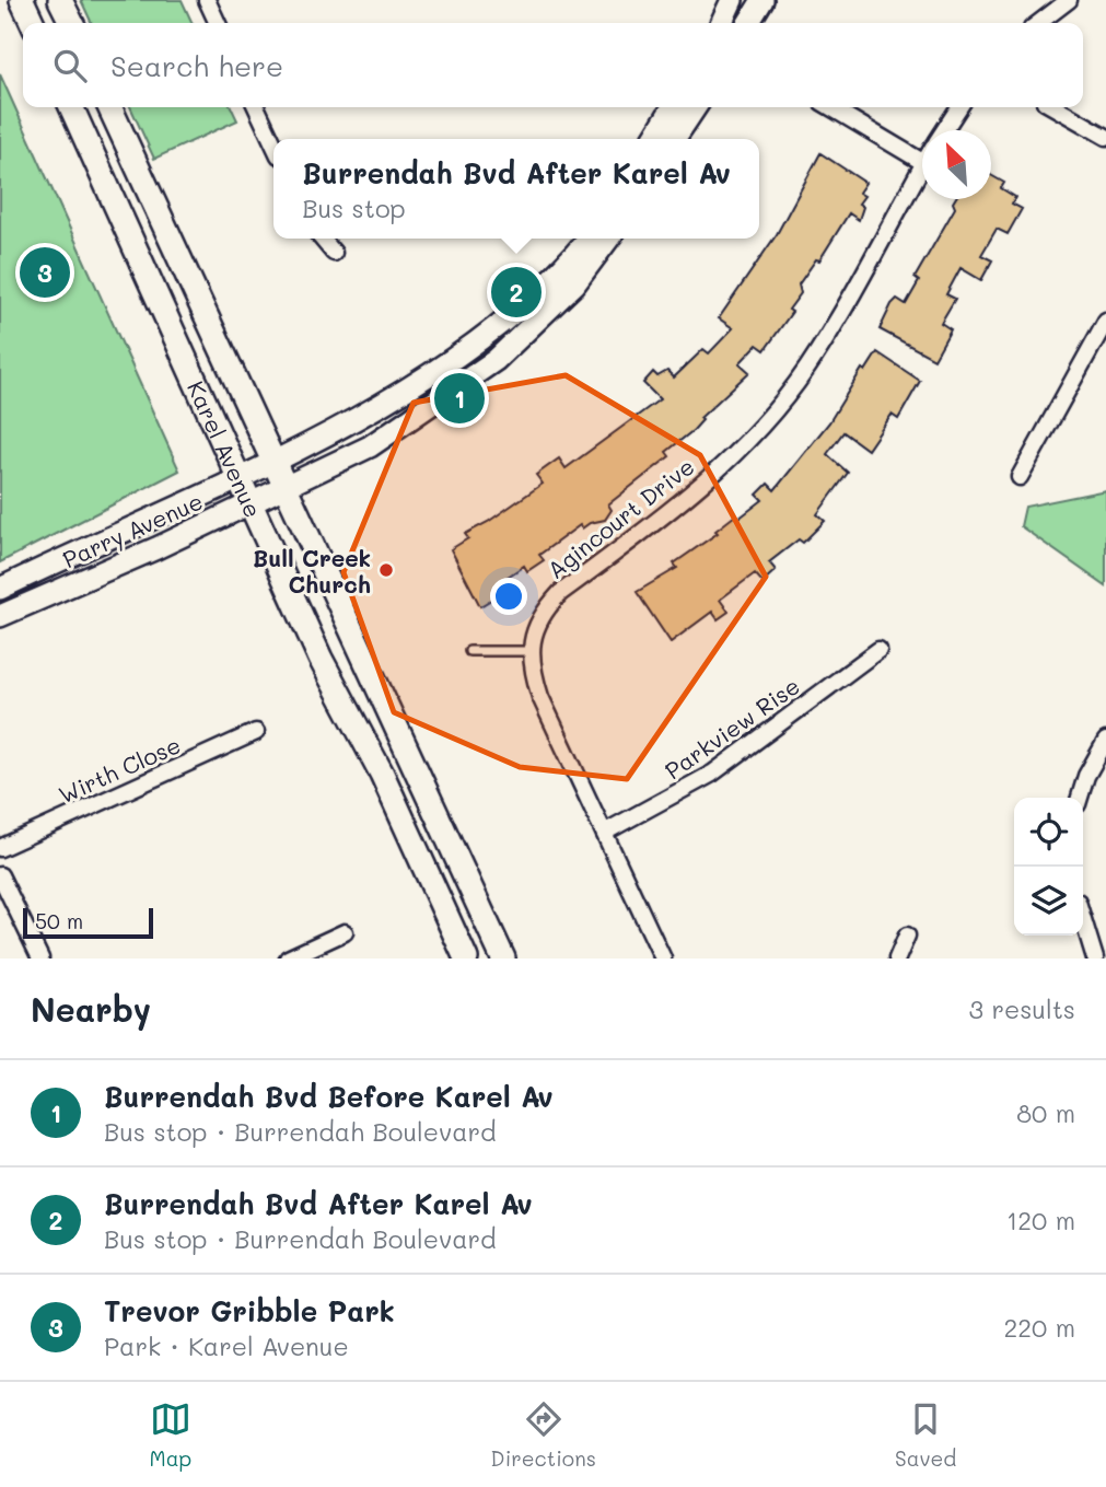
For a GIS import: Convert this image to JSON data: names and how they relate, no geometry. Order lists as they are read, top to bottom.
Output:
{
  "streets": {
    "main road": ["Karel Avenue", "Parry Avenue"],
    "street": ["Agincourt Drive", "Parkview Rise", "Wirth Close"]
  },
  "crossings": [
    ["Karel Avenue", "Parry Avenue"]
  ],
  "places": ["Bull Creek Church"],
  "scale_bar": "50 m",
  "north": "top left",
  "page": {
    "search": "Search here",
    "popup": ["Burrendah Bvd After Karel Av", "Bus stop"],
    "pins": ["3", "2", "1"],
    "scale": "50 m",
    "heading": ["Nearby", "3 results"],
    "list": [
      {
        "mark": "1",
        "name": "Burrendah Bvd Before Karel Av",
        "note": "Bus stop · Burrendah Boulevard",
        "value": "80 m"
      },
      {
        "mark": "2",
        "name": "Burrendah Bvd After Karel Av",
        "note": "Bus stop · Burrendah Boulevard",
        "value": "120 m"
      },
      {
        "mark": "3",
        "name": "Trevor Gribble Park",
        "note": "Park · Karel Avenue",
        "value": "220 m"
      }
    ],
    "nav": ["Map", "Directions", "Saved"]
  }
}
